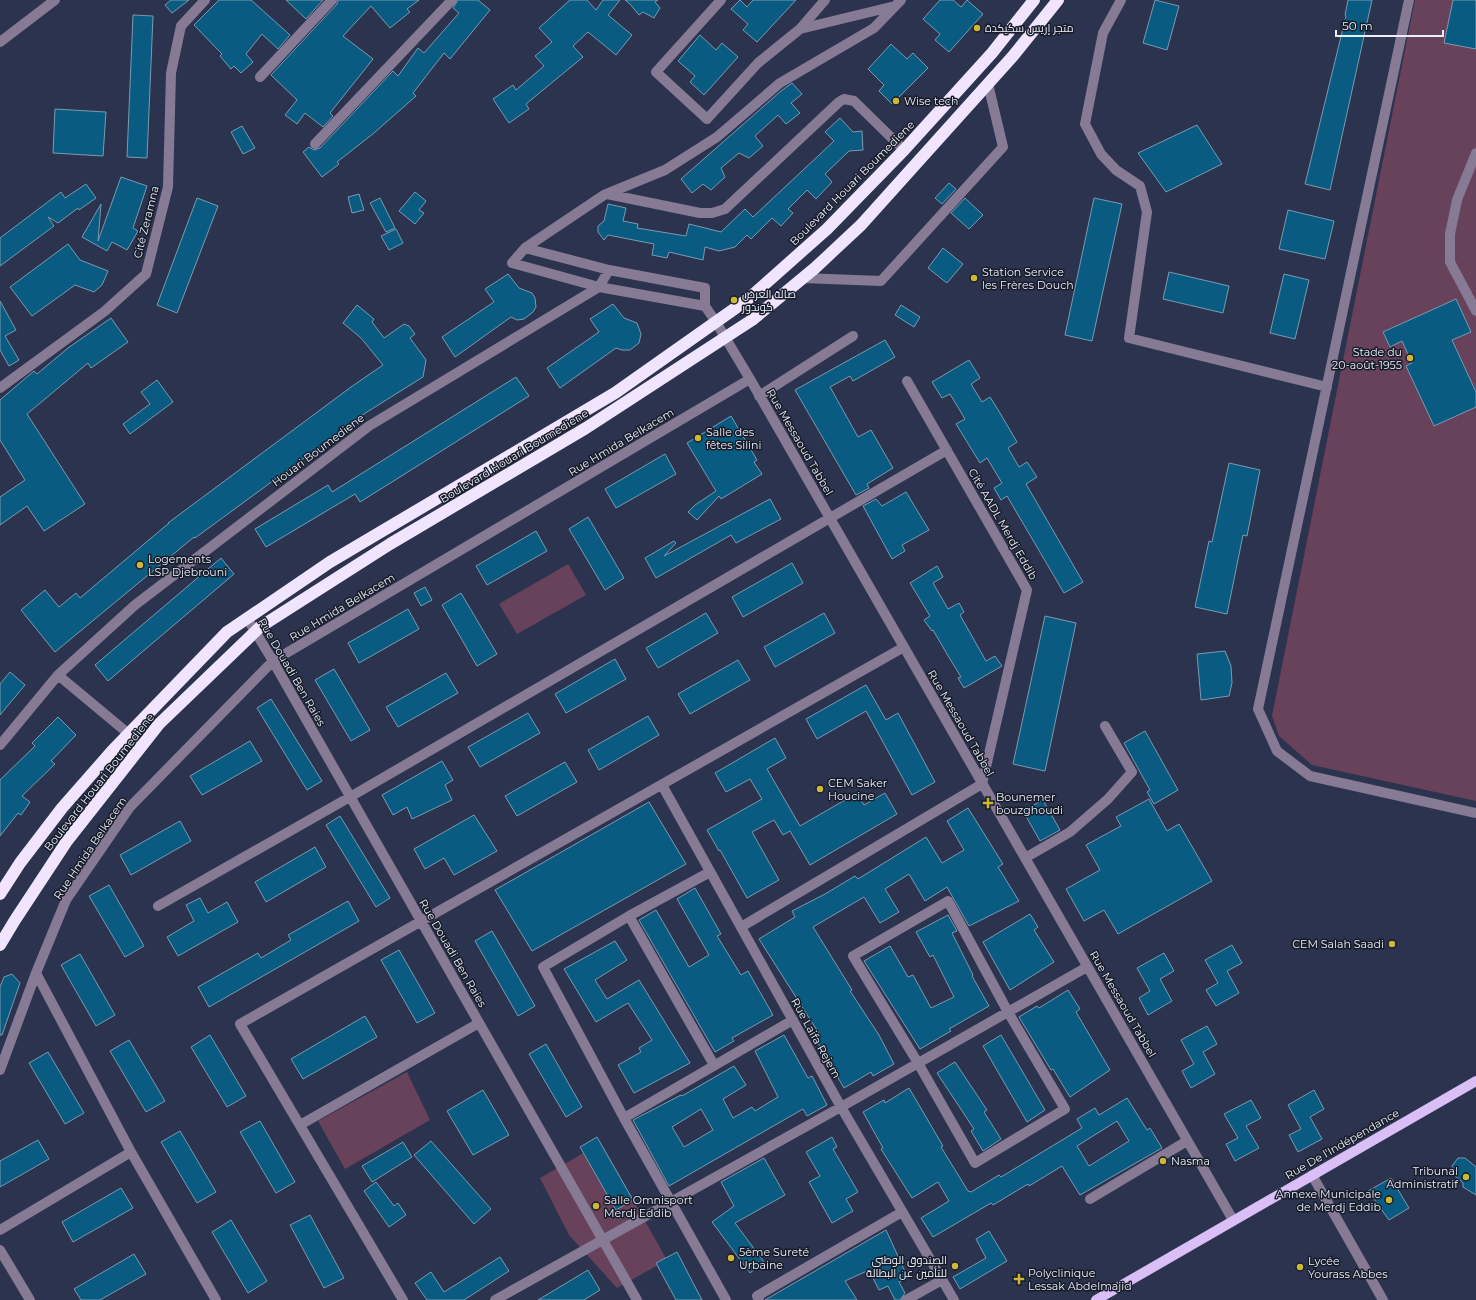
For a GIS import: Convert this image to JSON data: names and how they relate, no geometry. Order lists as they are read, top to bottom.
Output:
{
  "streets": {
    "highway": ["Boulevard Houari Boumediene"],
    "main road": ["Rue De l'Indépendance"],
    "street": [
      "Cité Zeramna",
      "Rue Hmida Belkacem",
      "Rue Messaoud Tabbel",
      "Houari Boumediene",
      "Cité AADL Merdj Eddib",
      "Rue Douadi Ben Raies",
      "Rue Laifa Rejem"
    ]
  },
  "crossings": [
    ["Boulevard Houari Boumediene", "Rue Messaoud Tabbel"],
    ["Boulevard Houari Boumediene", "Rue Douadi Ben Raies"],
    ["Rue Hmida Belkacem", "Rue Messaoud Tabbel"],
    ["Rue Hmida Belkacem", "Rue Douadi Ben Raies"],
    ["Rue Messaoud Tabbel", "Cité AADL Merdj Eddib"],
    ["Rue Messaoud Tabbel", "Rue De l'Indépendance"]
  ],
  "places": {
    "other": [
      "متجر إريس سكيكدة",
      "Wise tech",
      "Station Service les Frères Douch",
      "صالة العرض كوندور",
      "Stade du 20-août-1955",
      "Salle des fêtes Silini",
      "Logements LSP Djebrouni",
      "CEM Saker Houcine",
      "CEM Salah Saadi",
      "Nasma",
      "Tribunal Administratif",
      "Annexe Municipale de Merdj Eddib",
      "Salle Omnisport Merdj Eddib",
      "5ème Sureté Urbaine",
      "الصندوق الوطني للتأمين عن البطالة",
      "Lycée Yourass Abbes"
    ],
    "health": ["Bounemer bouzghoudi", "Polyclinique Lessak Abdelmajid"]
  },
  "scale_bar": "50 m"
}
